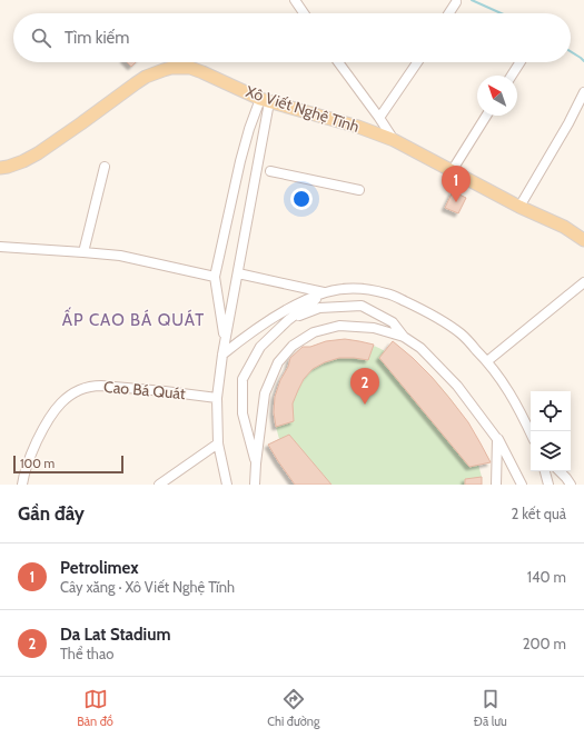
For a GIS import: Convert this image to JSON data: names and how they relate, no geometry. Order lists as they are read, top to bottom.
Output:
{
  "streets": {
    "main road": ["Xô Viết Nghệ Tĩnh"],
    "street": ["Cao Bá Quát"]
  },
  "districts": ["ẤP CAO BÁ QUÁT"],
  "scale_bar": "100 m",
  "north": "top left",
  "page": {
    "search": "Tìm kiếm",
    "pins": ["1", "2"],
    "scale": "100 m",
    "heading": ["Gần đây", "2 kết quả"],
    "list": [
      {
        "mark": "1",
        "name": "Petrolimex",
        "note": "Cây xăng · Xô Viết Nghệ Tĩnh",
        "value": "140 m"
      },
      {
        "mark": "2",
        "name": "Da Lat Stadium",
        "note": "Thể thao",
        "value": "200 m"
      }
    ],
    "nav": ["Bản đồ", "Chỉ đường", "Đã lưu"]
  }
}
